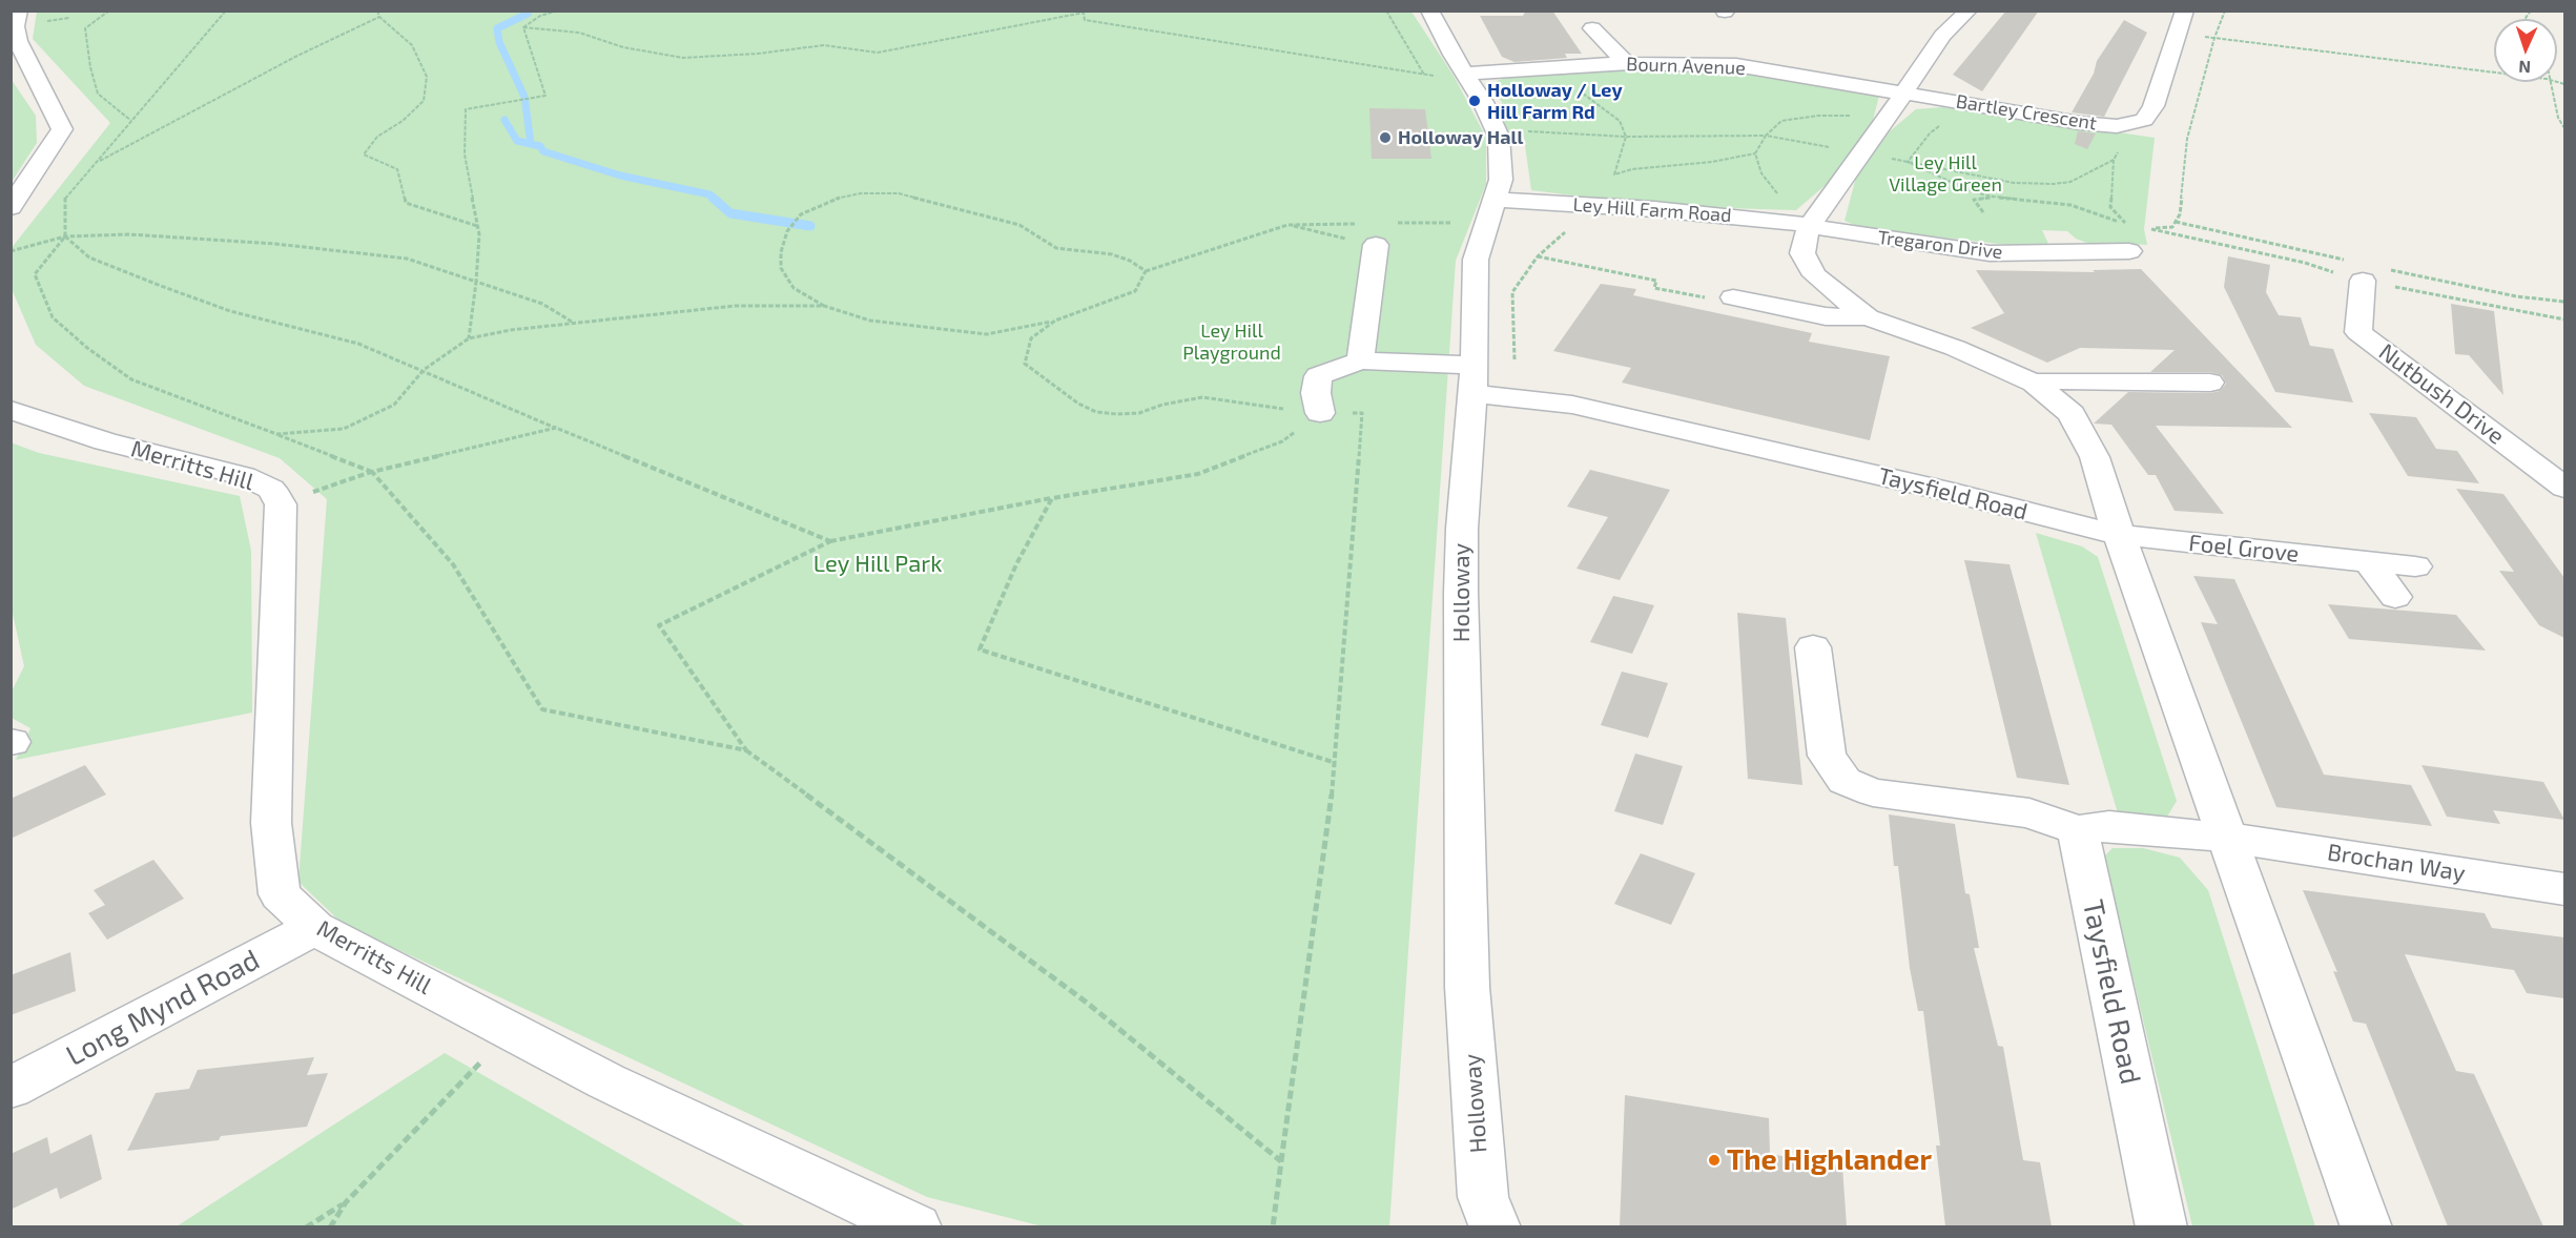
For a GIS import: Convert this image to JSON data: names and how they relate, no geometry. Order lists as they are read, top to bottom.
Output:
{
  "streets": {
    "street": [
      "Bourn Avenue",
      "Bartley Crescent",
      "Ley Hill Farm Road",
      "Tregaron Drive",
      "Nutbush Drive",
      "Merritts Hill",
      "Taysfield Road",
      "Foel Grove",
      "Holloway",
      "Brochan Way",
      "Long Mynd Road"
    ]
  },
  "crossings": [
    ["Bourn Avenue", "Bartley Crescent"],
    ["Bourn Avenue", "Holloway"],
    ["Ley Hill Farm Road", "Tregaron Drive"],
    ["Ley Hill Farm Road", "Holloway"],
    ["Merritts Hill", "Long Mynd Road"],
    ["Taysfield Road", "Foel Grove"],
    ["Taysfield Road", "Holloway"]
  ],
  "parks": ["Ley Hill Village Green", "Ley Hill Playground", "Ley Hill Park"],
  "places": ["Holloway / Ley Hill Farm Rd", "Holloway Hall", "The Highlander"],
  "north": "bottom"
}
